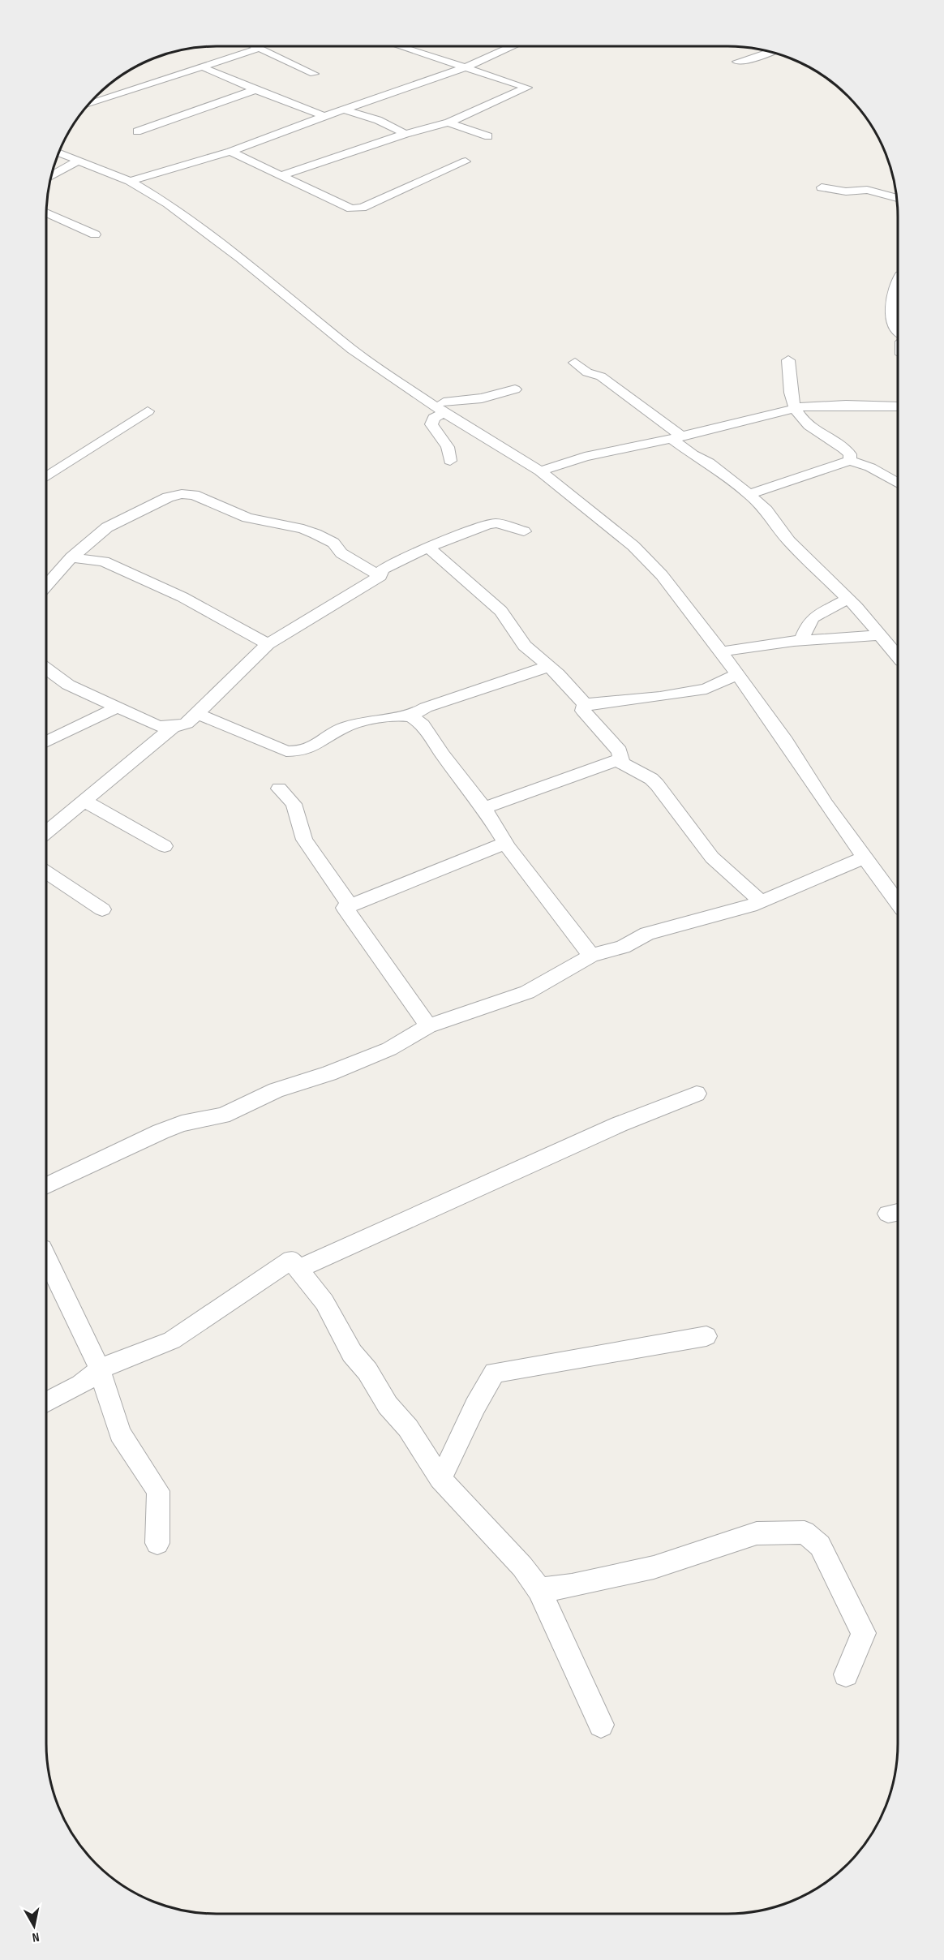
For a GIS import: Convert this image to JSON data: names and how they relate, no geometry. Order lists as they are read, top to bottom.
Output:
{
  "north": "bottom"
}
